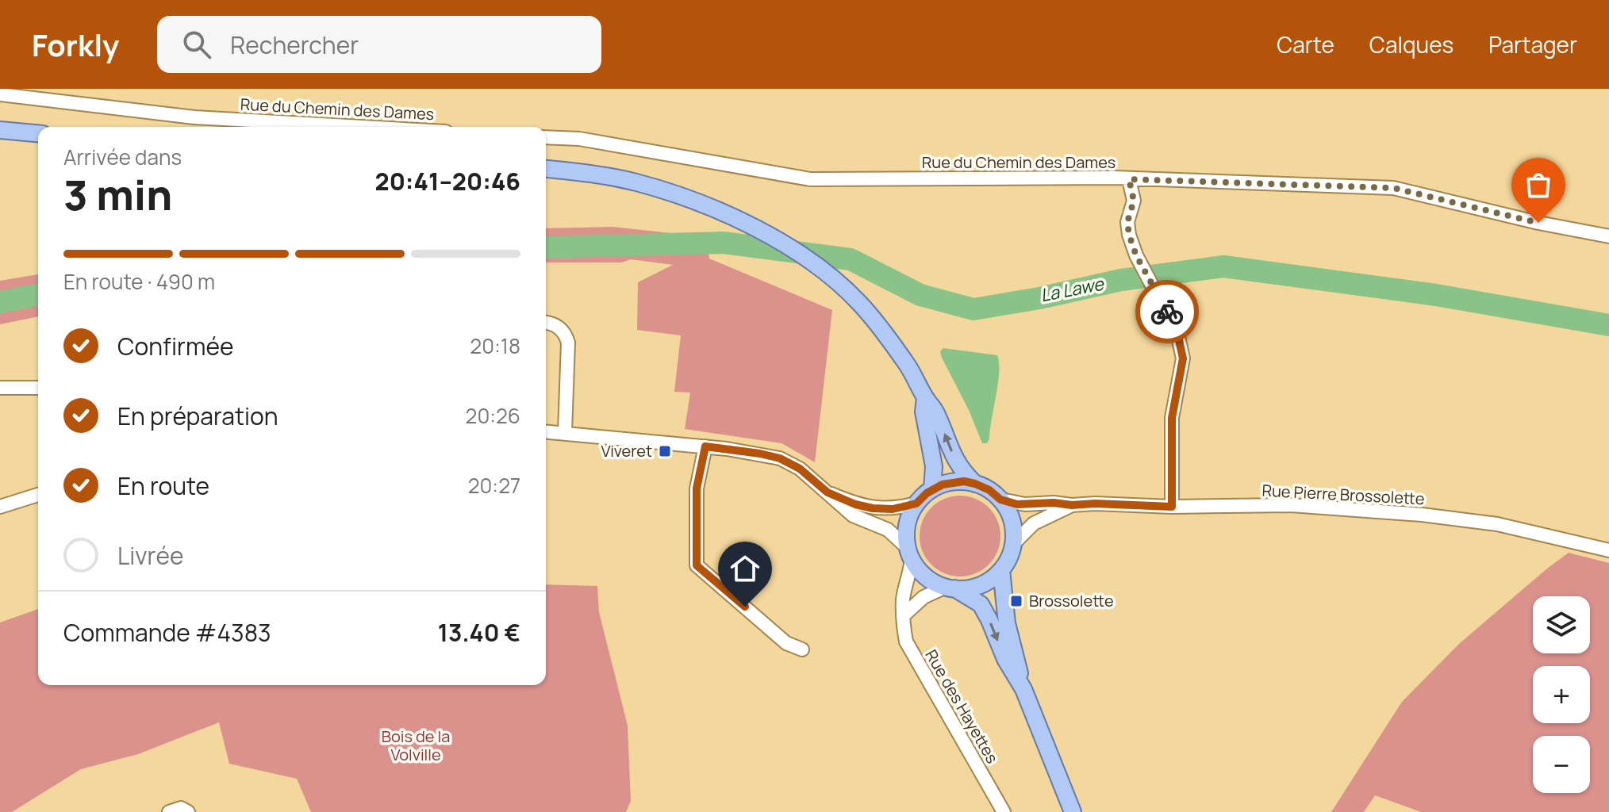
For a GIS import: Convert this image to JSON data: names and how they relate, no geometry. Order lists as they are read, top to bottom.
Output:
{
  "streets": {
    "street": ["Rue du Chemin des Dames", "Rue Pierre Brossolette", "Rue des Hayettes"]
  },
  "crossings": [
    ["Rue Pierre Brossolette", "Rue des Hayettes"]
  ],
  "water": ["La Lawe"],
  "parks": ["Bois de la Volville"],
  "places": {
    "transit": ["Viveret", "Brossolette"]
  },
  "page": {
    "header": "Forkly",
    "search": "Rechercher",
    "nav": ["Carte", "Calques", "Partager"],
    "heading": ["3 min", "Arrivée dans", "20:41–20:46"],
    "panel": ["Commande #4383", "13.40 €"],
    "bar": "En route · 490 m",
    "list": [
      ["Confirmée", "20:18"],
      ["En préparation", "20:26"],
      ["En route", "20:27"],
      "Livrée"
    ],
    "map_buttons": ["+", "−"]
  }
}
